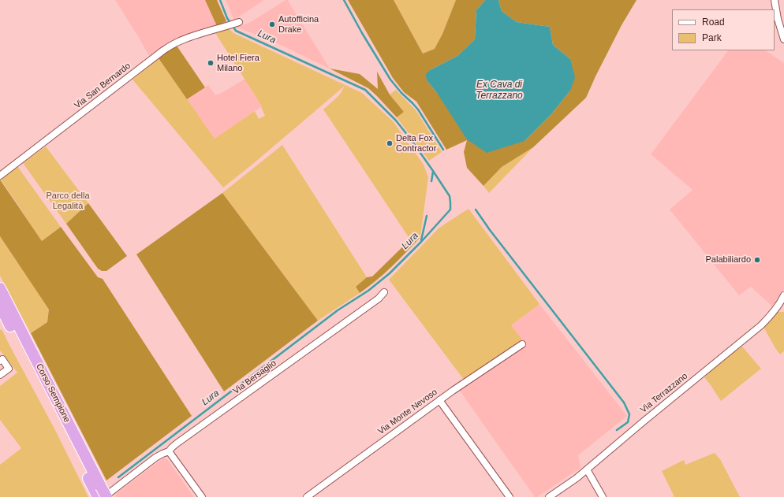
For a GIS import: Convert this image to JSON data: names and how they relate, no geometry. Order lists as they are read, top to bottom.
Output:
{
  "streets": {
    "highway": ["Corso Sempione"],
    "street": [
      "Via San Bernardo",
      "Via Bersaglio",
      "Via Terrazzano",
      "Via Monte Nevoso"
    ]
  },
  "crossings": [
    ["Via Bersaglio", "Corso Sempione"]
  ],
  "water": ["Lura", "Ex Cava di Terrazzano"],
  "parks": ["Parco della Legalità"],
  "places": [
    "Autofficina Drake",
    "Hotel Fiera Milano",
    "Delta Fox Contractor",
    "Palabiliardo"
  ],
  "legend": ["Road", "Park"]
}
